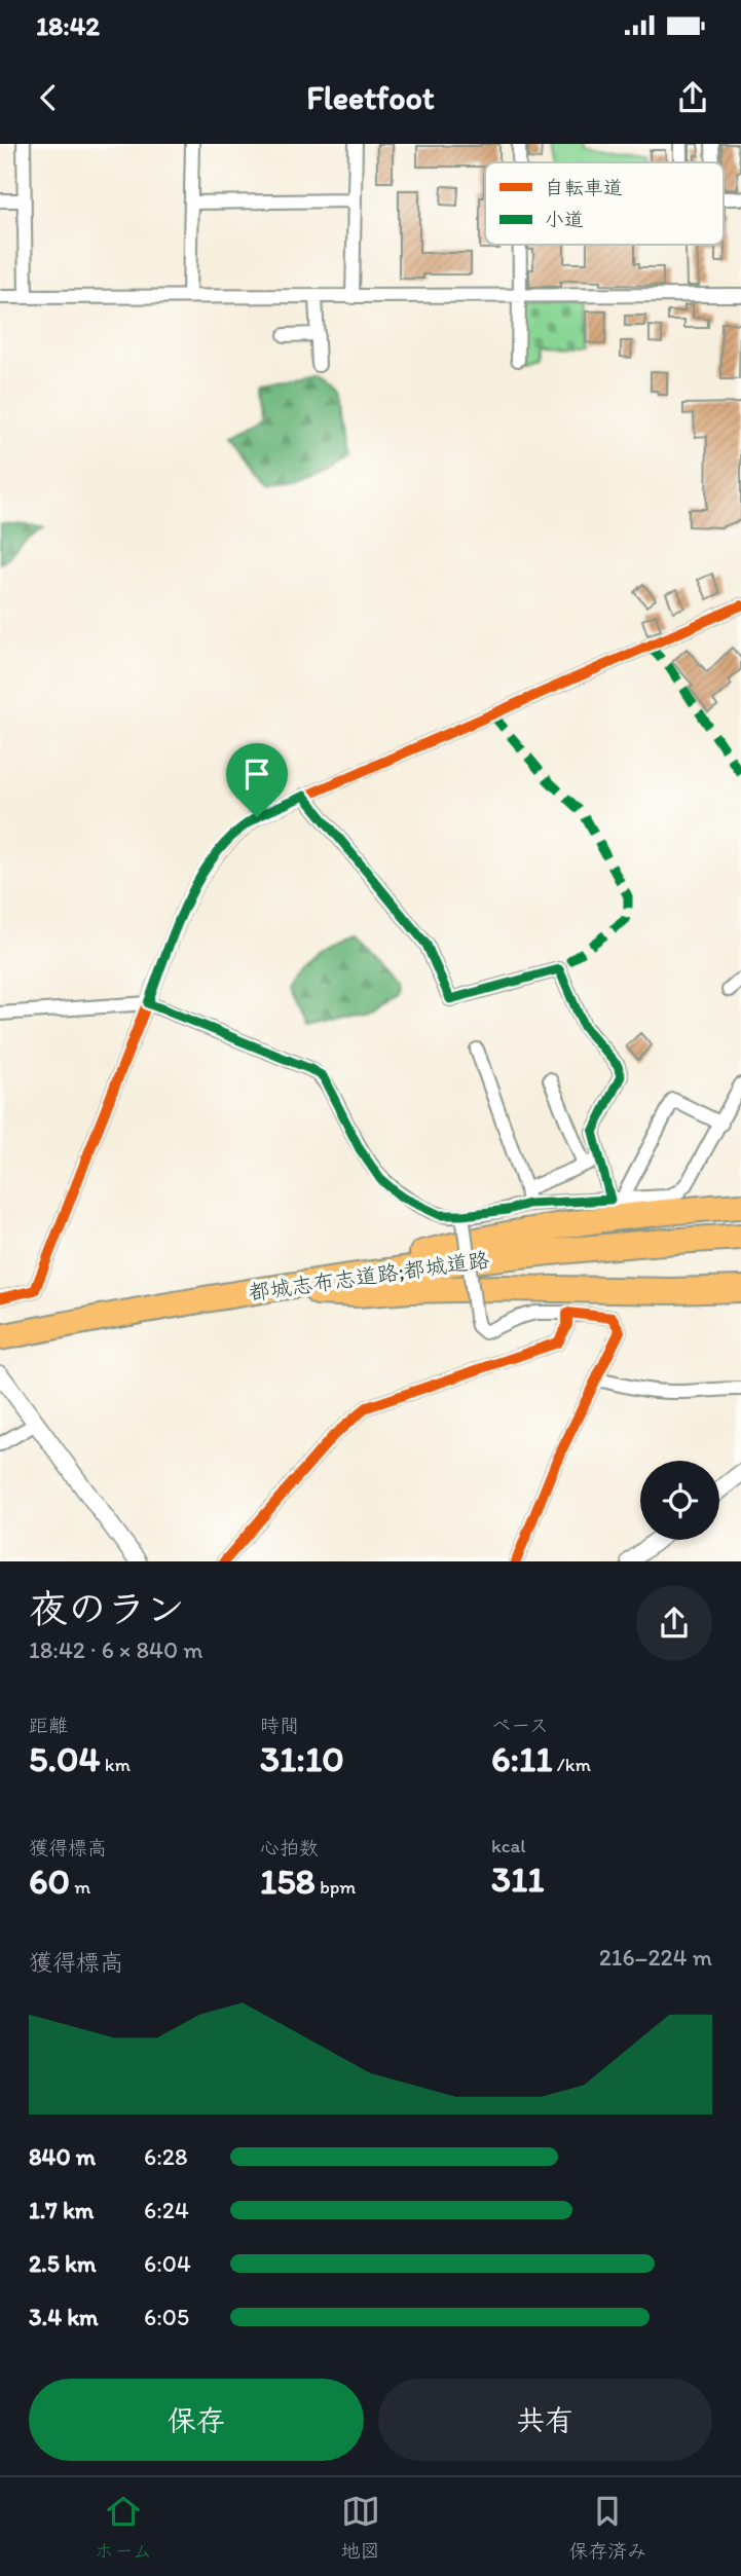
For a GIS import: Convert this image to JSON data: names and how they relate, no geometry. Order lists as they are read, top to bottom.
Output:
{
  "streets": {
    "highway": ["都城志布志道路;都城道路"]
  },
  "legend": ["自転車道", "小道"],
  "page": {
    "status": "18:42",
    "header": "Fleetfoot",
    "heading": ["夜のラン", "18:42 · 6 × 840 m"],
    "stats": [
      ["距離", "5.04 km"],
      ["時間", "31:10"],
      ["ペース", "6:11 /km"],
      ["獲得標高", "60 m"],
      ["心拍数", "158 bpm"],
      ["kcal", "311"]
    ],
    "chart": ["獲得標高", "216–224 m"],
    "list": [
      {
        "name": "840 m",
        "note": "6:28"
      },
      {
        "name": "1.7 km",
        "note": "6:24"
      },
      {
        "name": "2.5 km",
        "note": "6:04"
      },
      {
        "name": "3.4 km",
        "note": "6:05"
      }
    ],
    "buttons": ["保存", "共有"],
    "tabs": ["ホーム", "地図", "保存済み"]
  }
}
